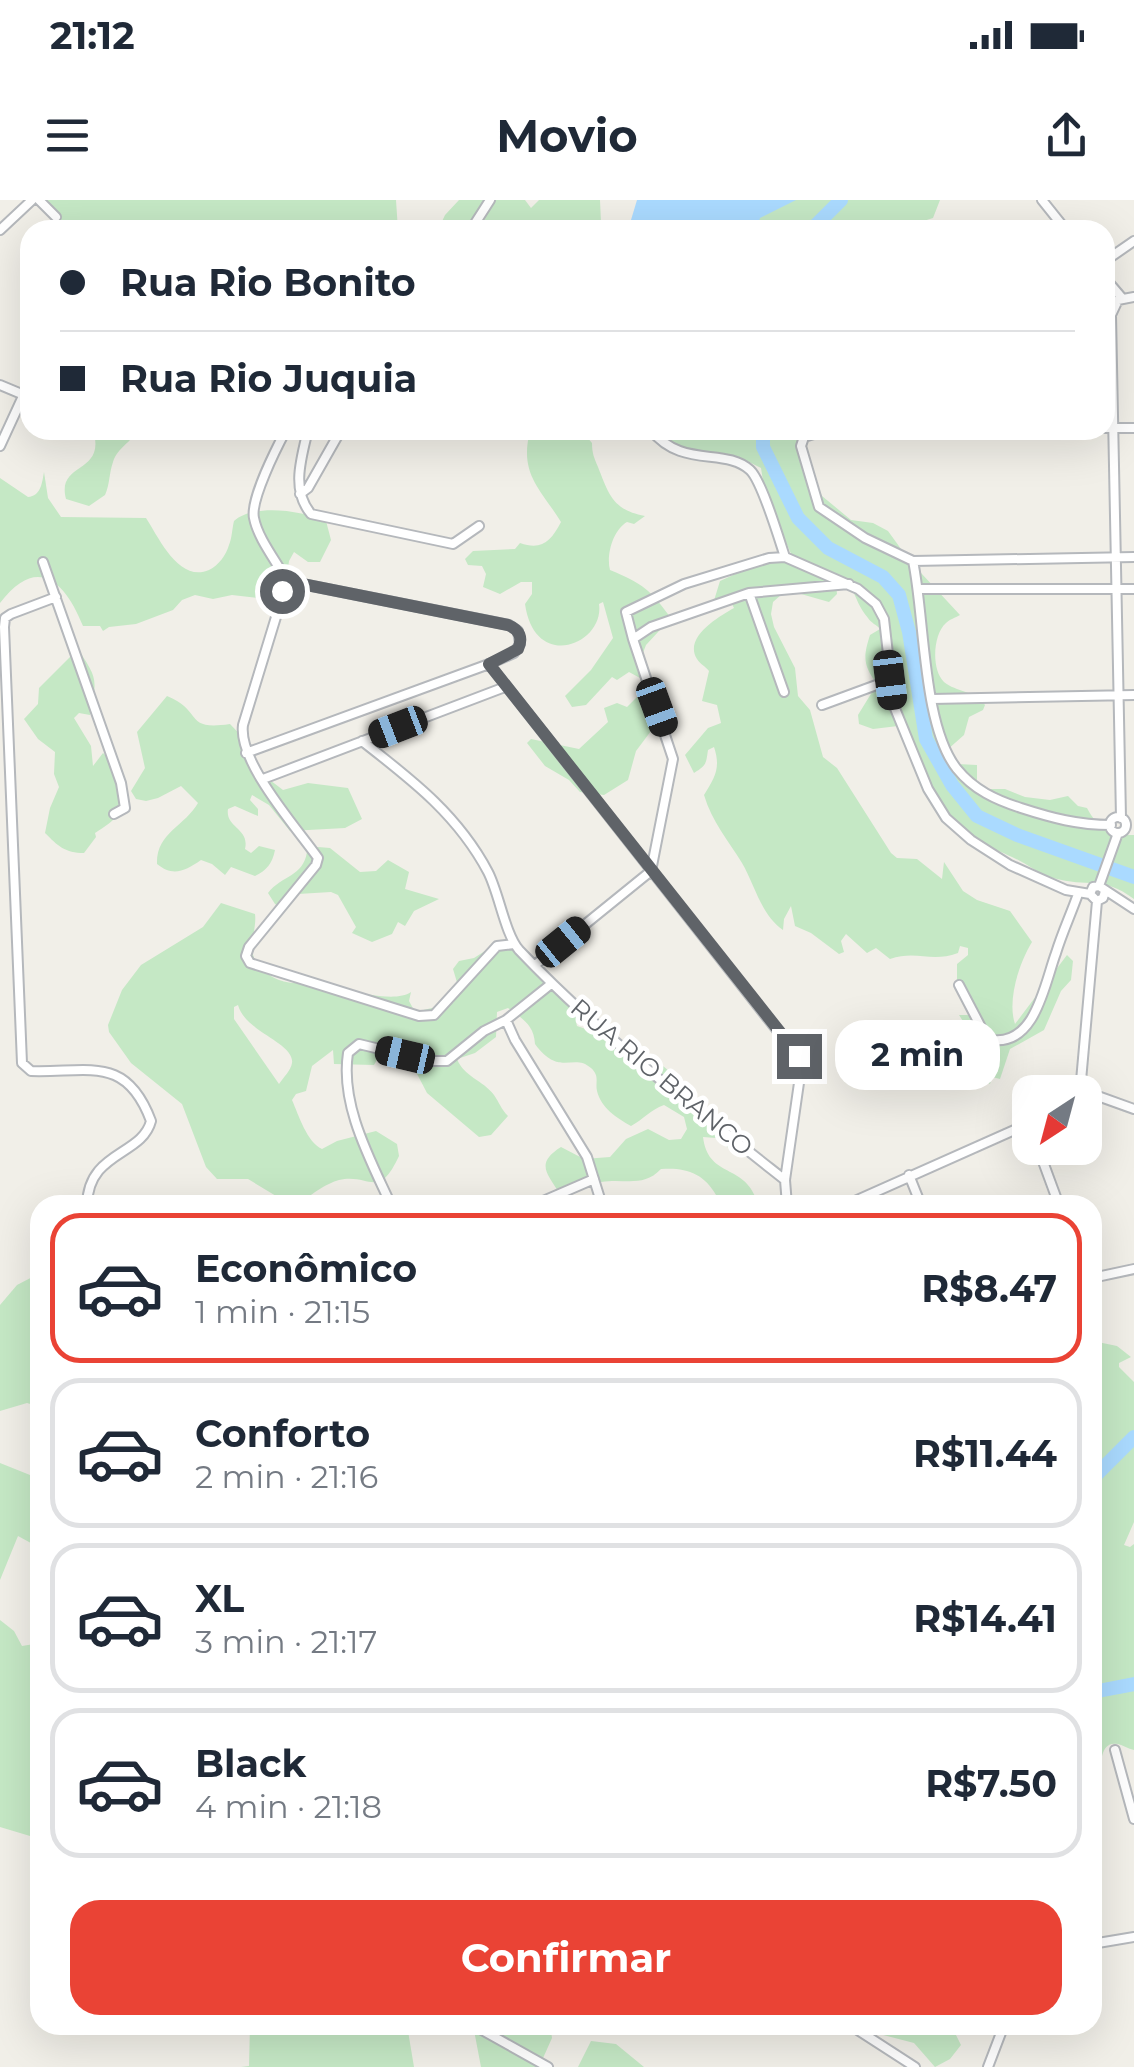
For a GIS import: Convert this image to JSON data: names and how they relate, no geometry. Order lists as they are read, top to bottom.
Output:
{
  "streets": {
    "street": ["RUA RIO BRANCO"]
  },
  "north": "bottom left",
  "page": {
    "status": "21:12",
    "header": "Movio",
    "banner": ["Rua Rio Bonito", "Rua Rio Juquia"],
    "bubble": "2 min",
    "list": [
      {
        "name": "Econômico",
        "note": "1 min · 21:15",
        "value": "R$8.47"
      },
      {
        "name": "Conforto",
        "note": "2 min · 21:16",
        "value": "R$11.44"
      },
      {
        "name": "XL",
        "note": "3 min · 21:17",
        "value": "R$14.41"
      },
      {
        "name": "Black",
        "note": "4 min · 21:18",
        "value": "R$7.50"
      }
    ],
    "buttons": "Confirmar"
  }
}
